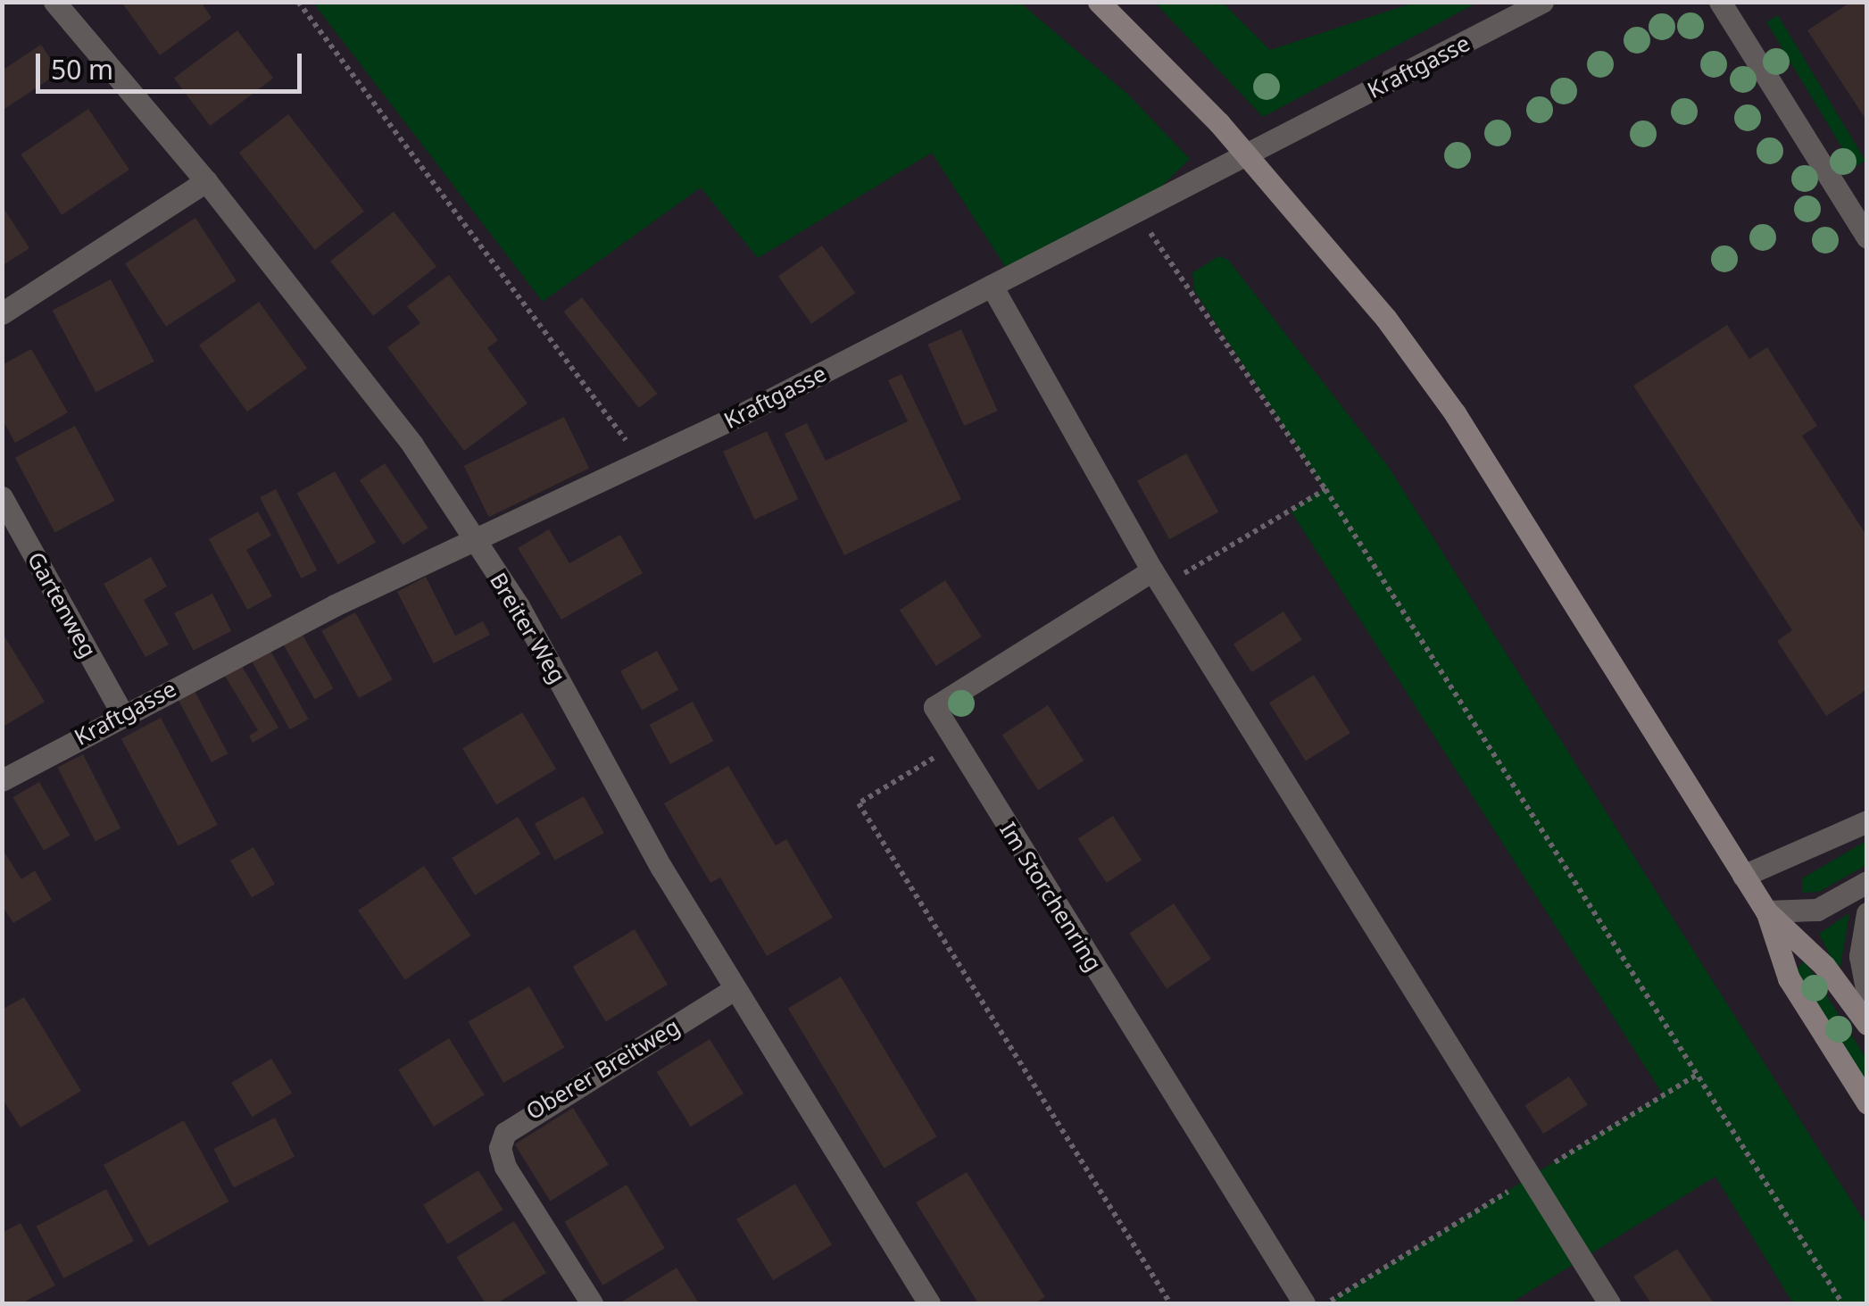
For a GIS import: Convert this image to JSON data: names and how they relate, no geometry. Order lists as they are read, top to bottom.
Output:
{
  "streets": {
    "street": [
      "Kraftgasse",
      "Gartenweg",
      "Breiter Weg",
      "Im Storchenring",
      "Oberer Breitweg"
    ]
  },
  "crossings": [
    ["Kraftgasse", "Gartenweg"],
    ["Kraftgasse", "Breiter Weg"],
    ["Breiter Weg", "Oberer Breitweg"]
  ],
  "scale_bar": "50 m"
}
